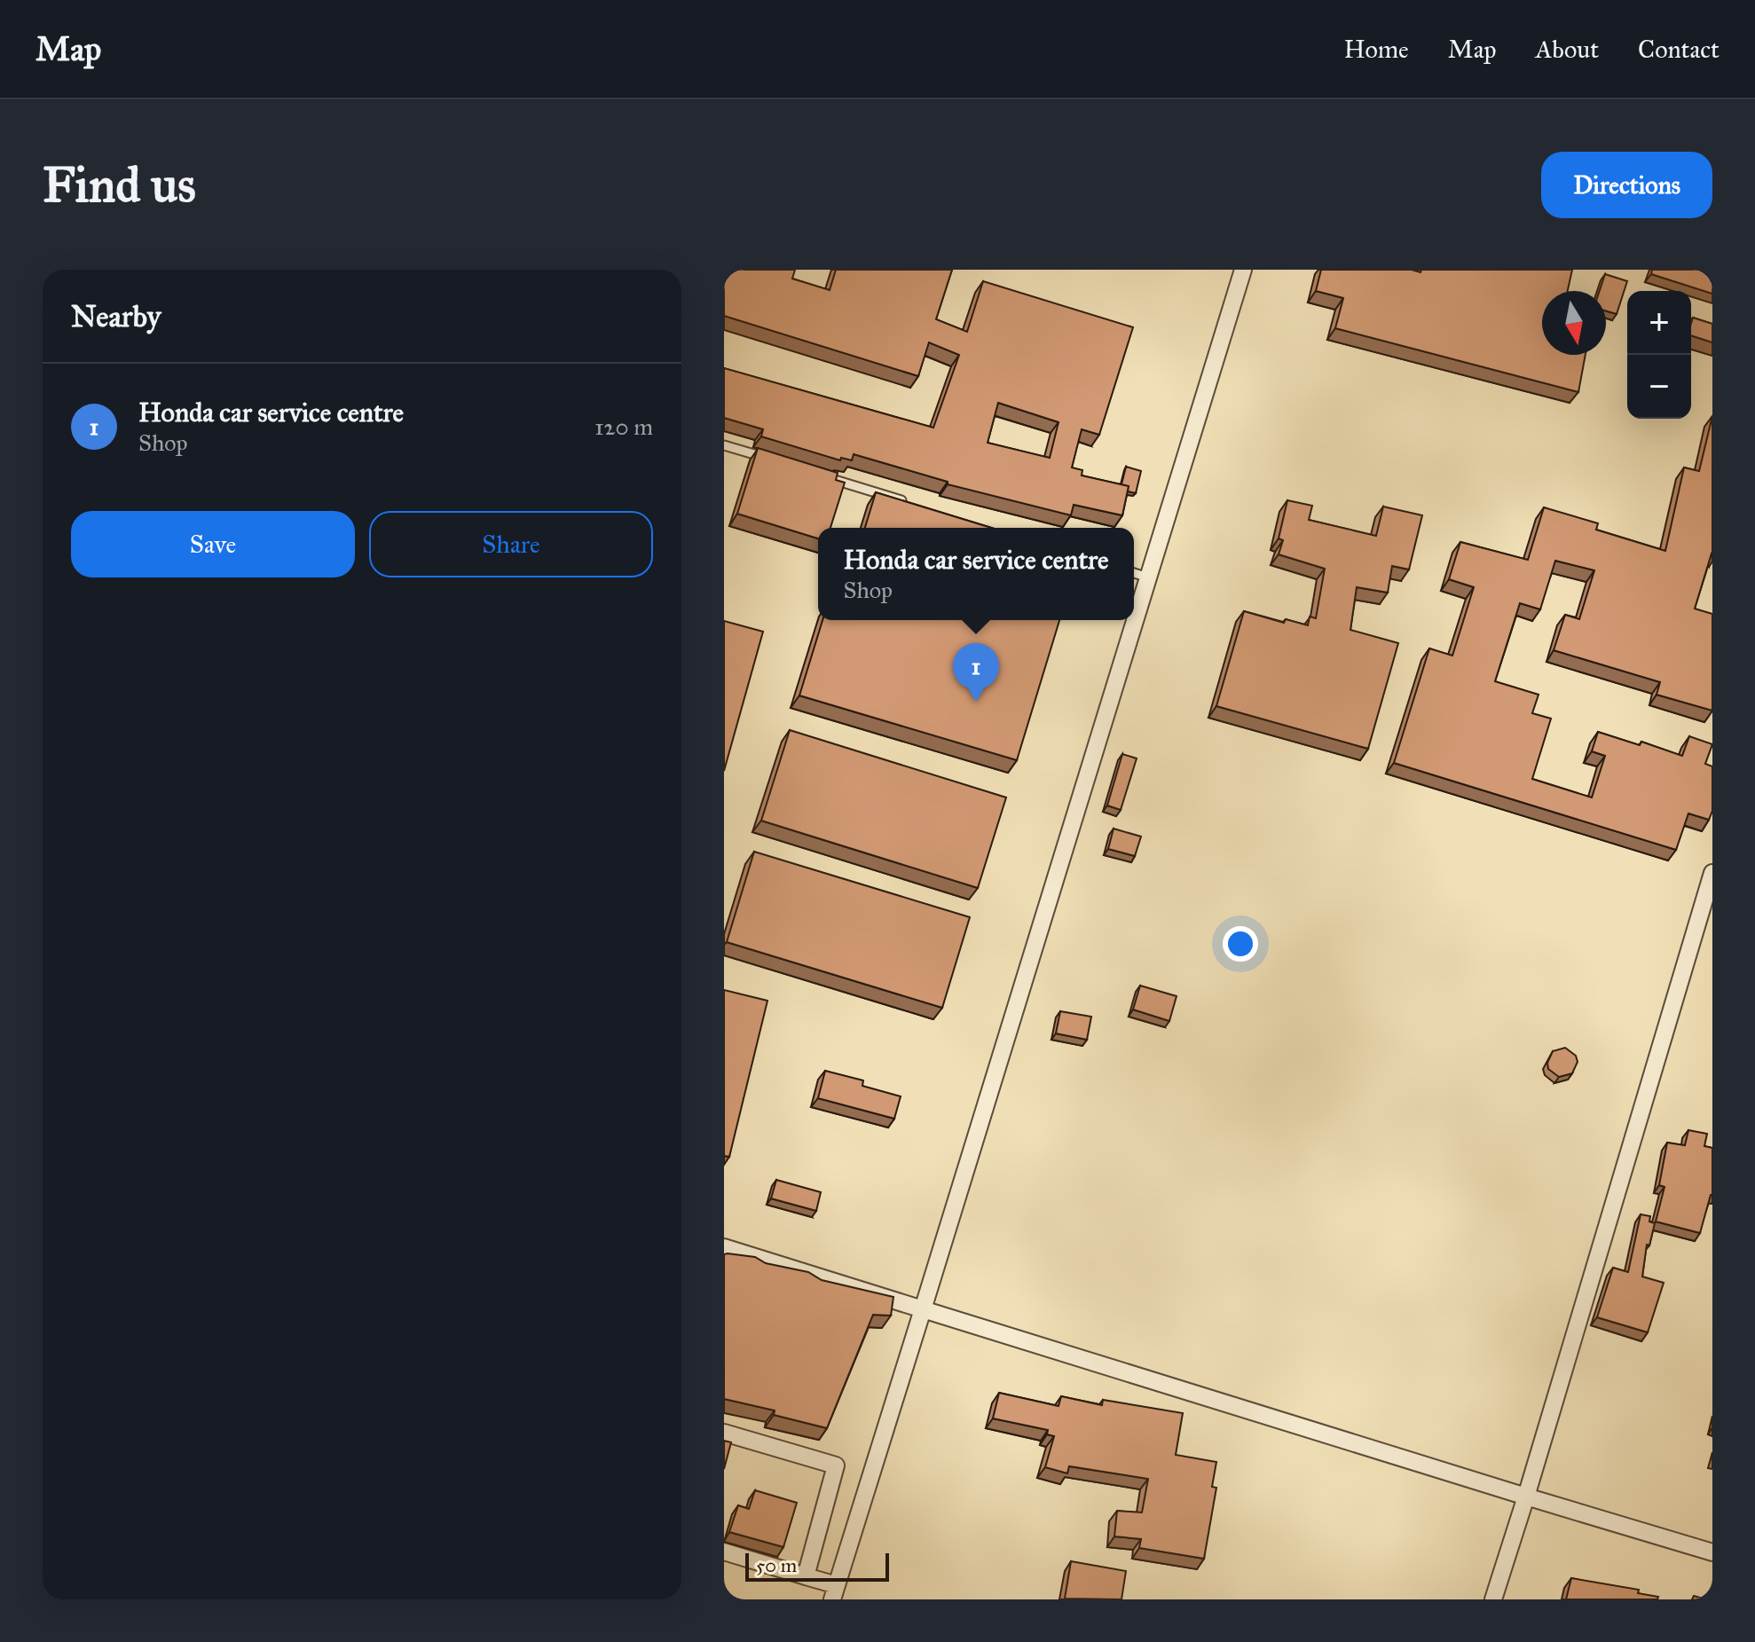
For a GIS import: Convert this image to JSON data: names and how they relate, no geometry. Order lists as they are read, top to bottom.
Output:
{
  "scale_bar": "50 m",
  "north": "bottom",
  "page": {
    "header": "Map",
    "nav": [
      "Home",
      "Map",
      "About",
      "Contact"
    ],
    "buttons": [
      "Directions",
      ["Save", "Share"]
    ],
    "title": "Find us",
    "heading": "Nearby",
    "map_buttons": ["+", "−"],
    "list": [
      {
        "mark": "1",
        "name": "Honda car service centre",
        "note": "Shop",
        "value": "120 m"
      }
    ],
    "popup": ["Honda car service centre", "Shop"],
    "pins": "1",
    "scale": "50 m"
  }
}
